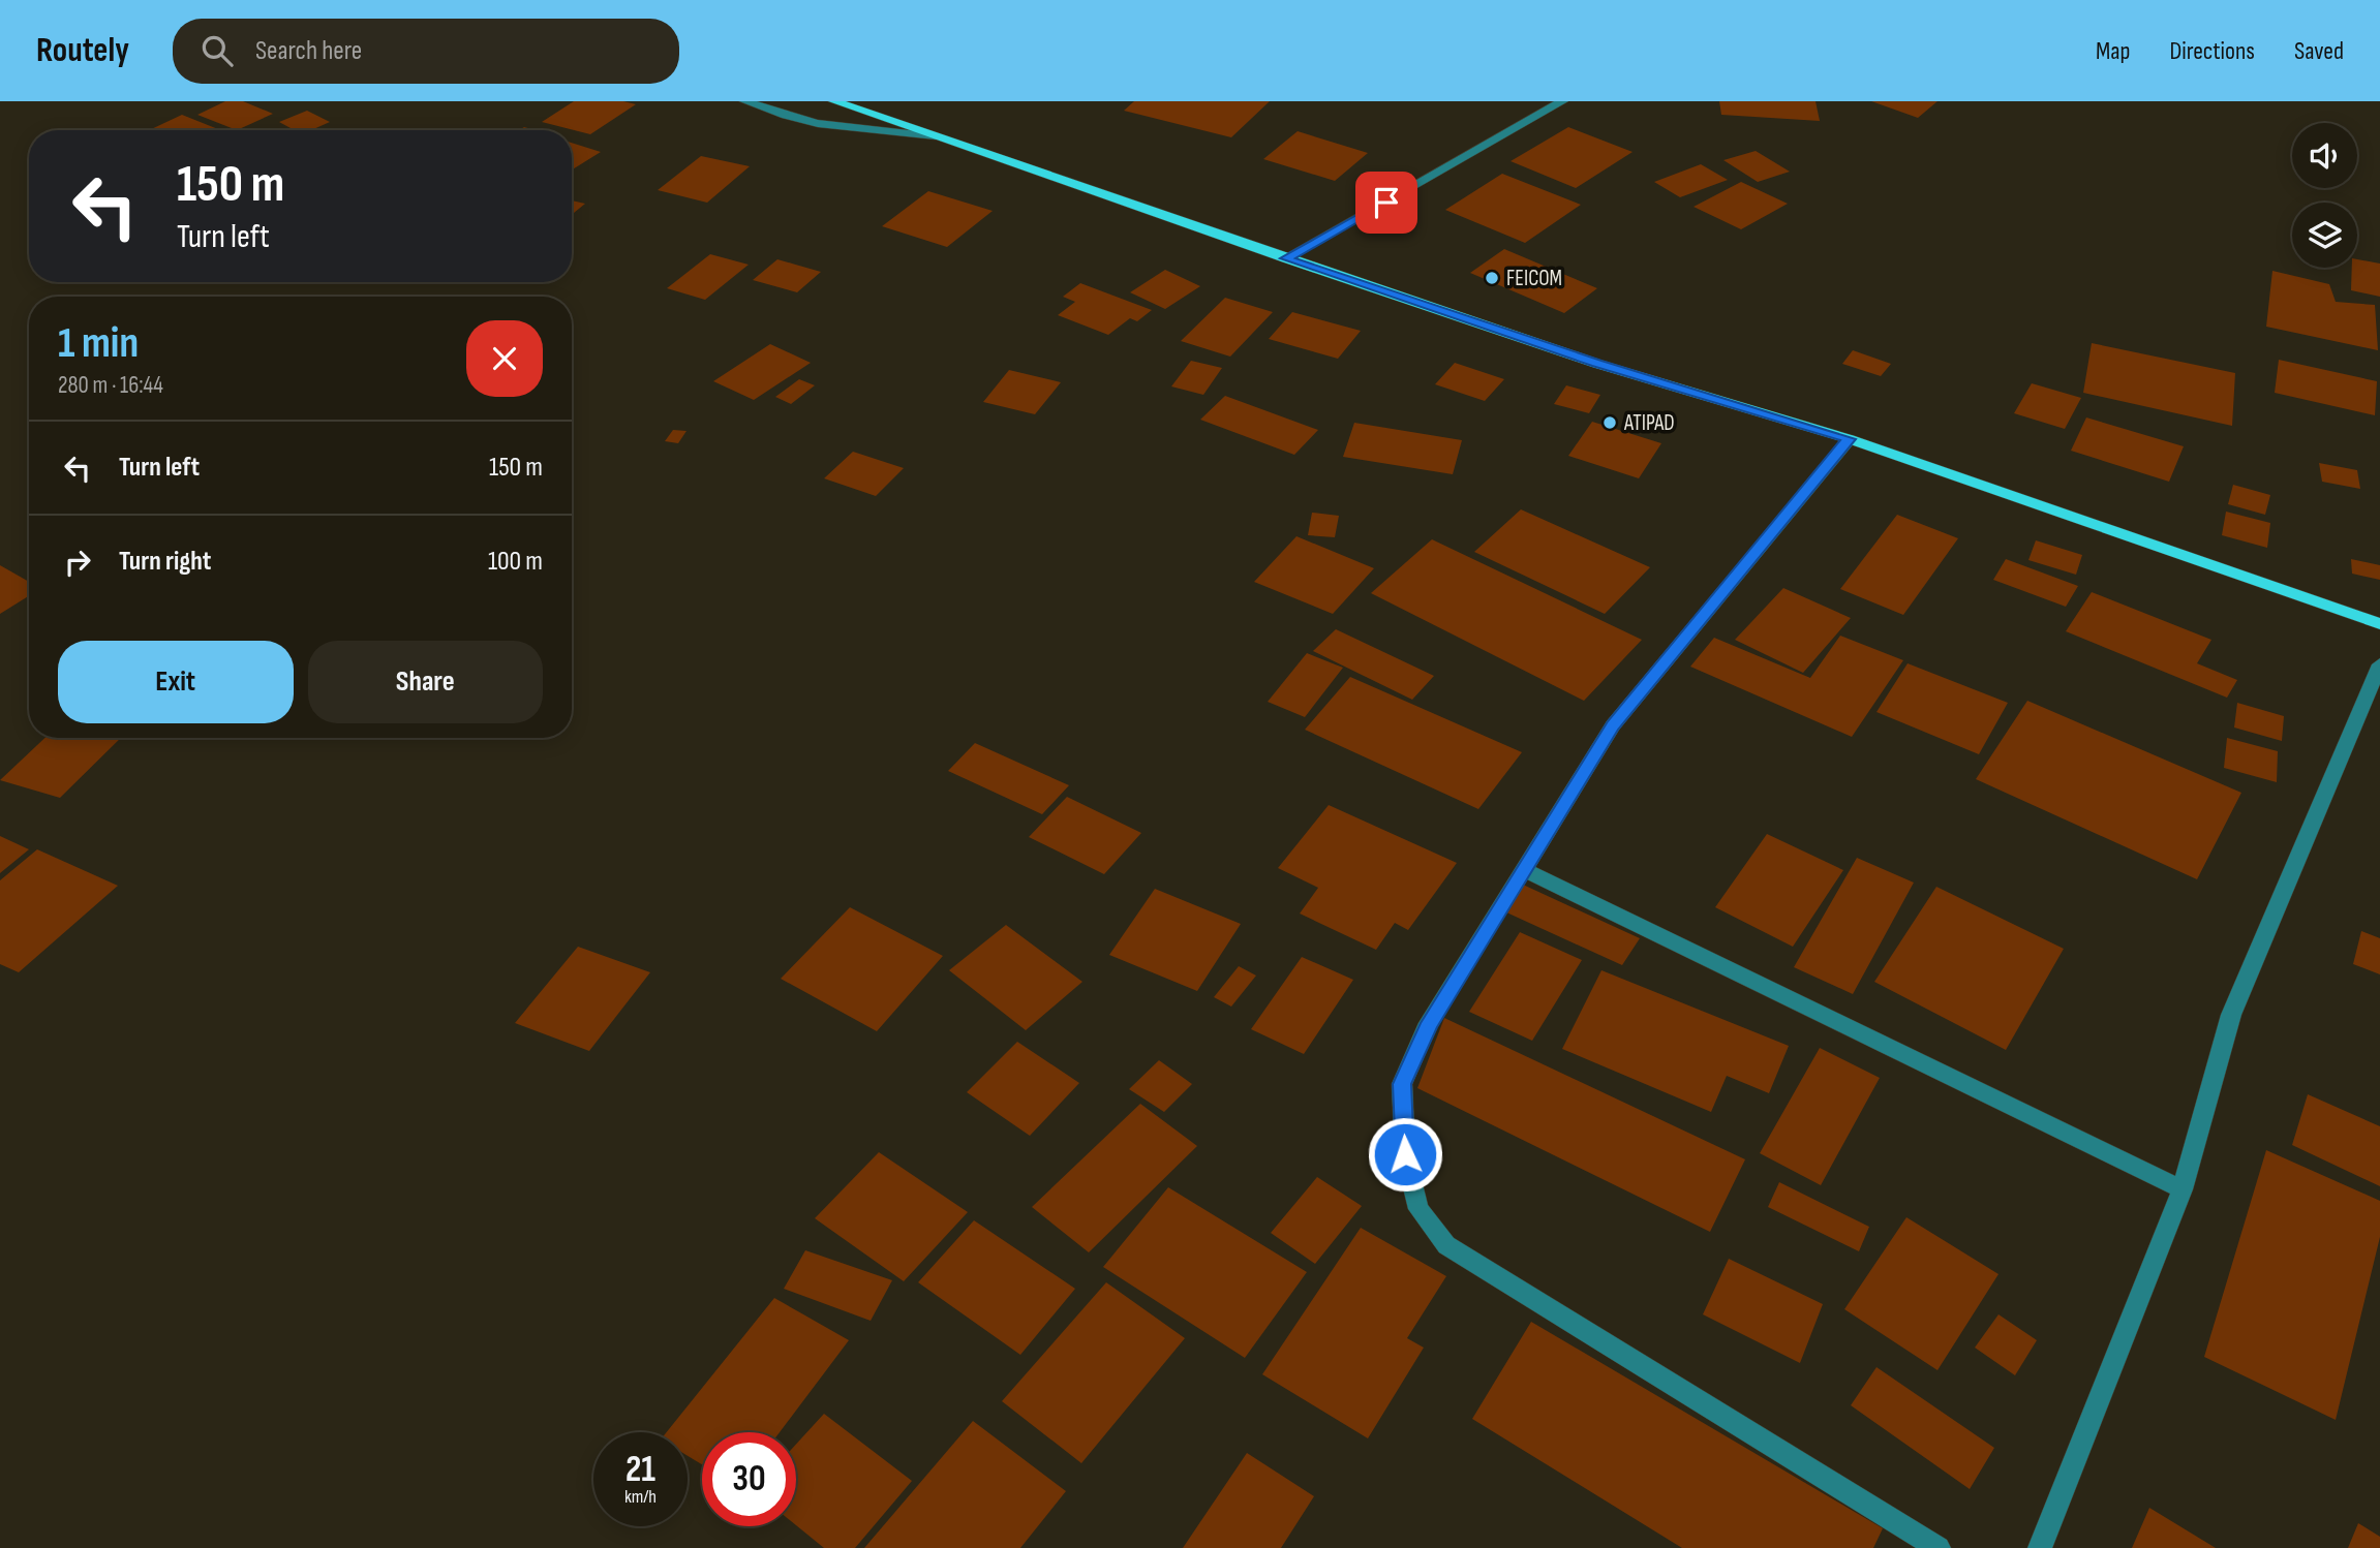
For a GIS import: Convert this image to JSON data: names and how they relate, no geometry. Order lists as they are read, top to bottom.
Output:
{
  "places": ["FEICOM", "ATIPAD"],
  "page": {
    "header": "Routely",
    "search": "Search here",
    "nav": ["Map", "Directions", "Saved"],
    "turn": ["150 m", "Turn left"],
    "heading": ["1 min", "280 m · 16:44"],
    "list": [
      {
        "name": "Turn left",
        "value": "150 m"
      },
      {
        "name": "Turn right",
        "value": "100 m"
      }
    ],
    "buttons": ["Exit", "Share"],
    "speed": "21 km/h",
    "limit": "30"
  }
}
